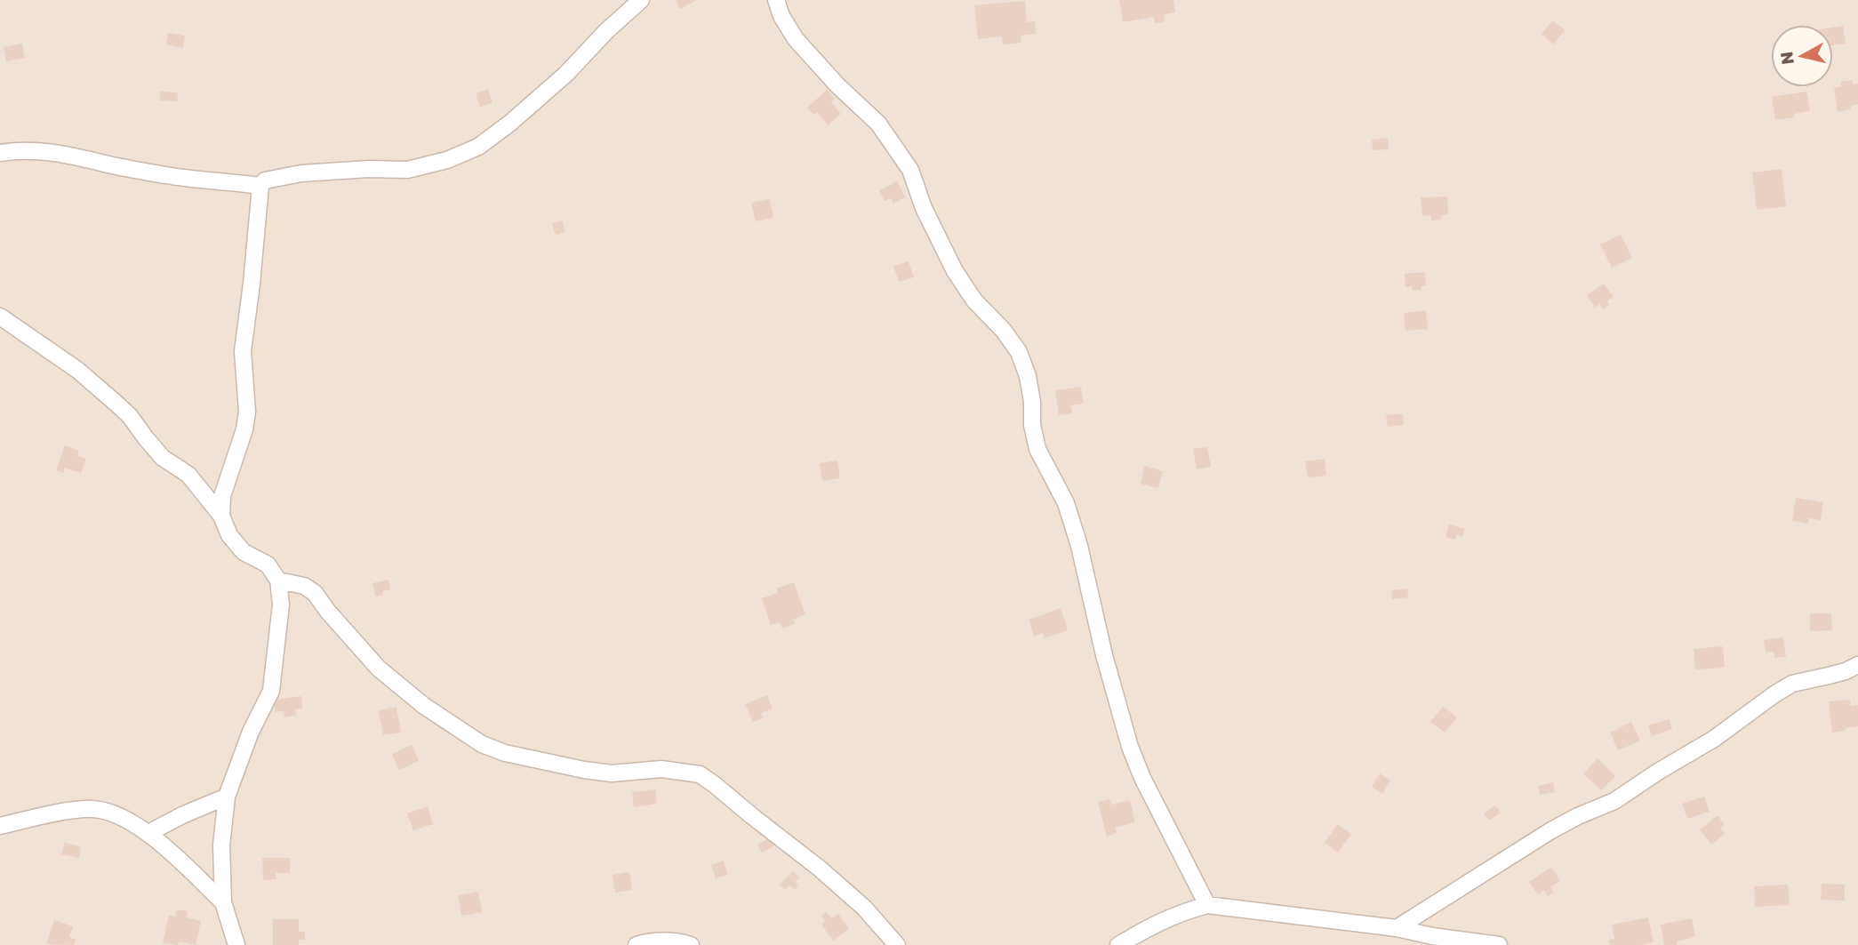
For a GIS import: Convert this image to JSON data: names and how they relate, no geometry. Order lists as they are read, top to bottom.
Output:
{
  "north": "left"
}
